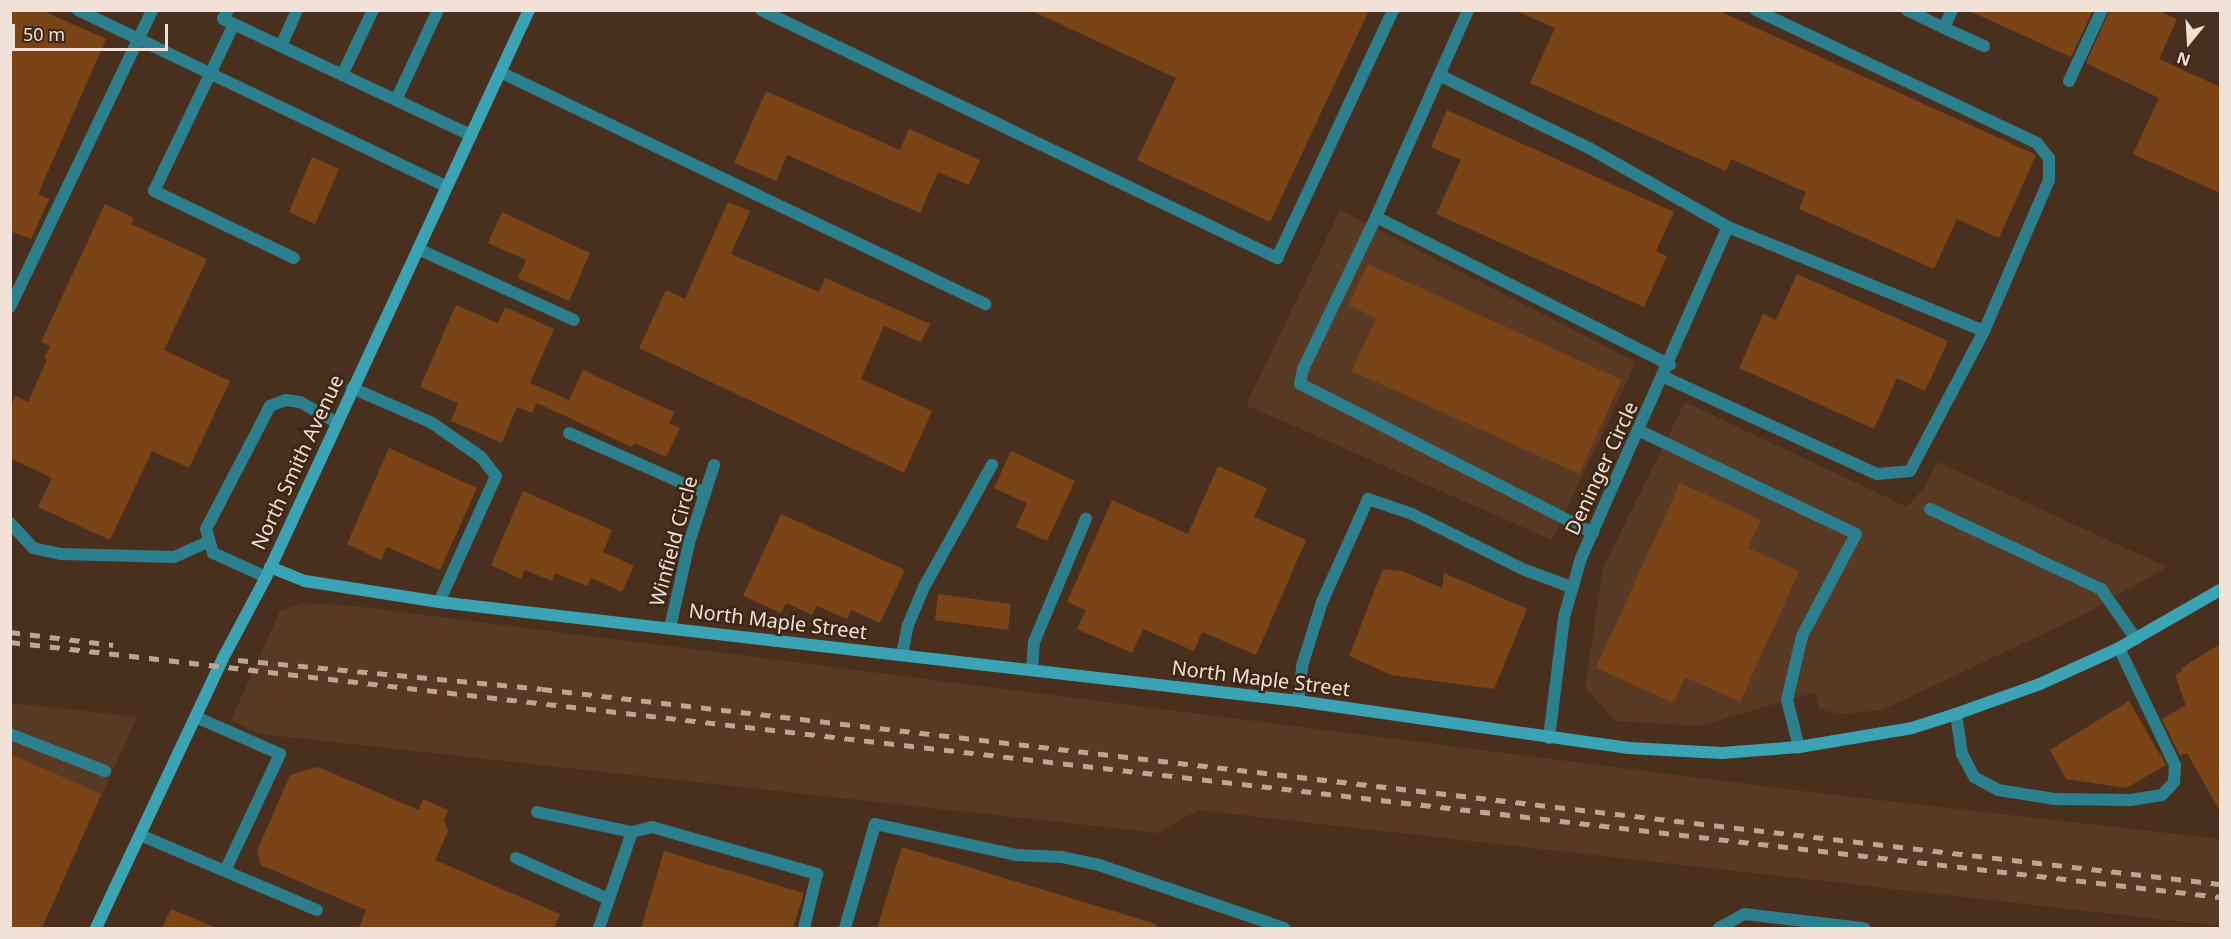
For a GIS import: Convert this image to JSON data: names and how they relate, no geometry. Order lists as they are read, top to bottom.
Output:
{
  "streets": {
    "main road": ["North Smith Avenue", "North Maple Street"],
    "street": ["Deninger Circle", "Winfield Circle"]
  },
  "crossings": [
    ["North Smith Avenue", "North Maple Street"],
    ["Deninger Circle", "North Maple Street"],
    ["Winfield Circle", "North Maple Street"]
  ],
  "scale_bar": "50 m",
  "north": "bottom"
}
